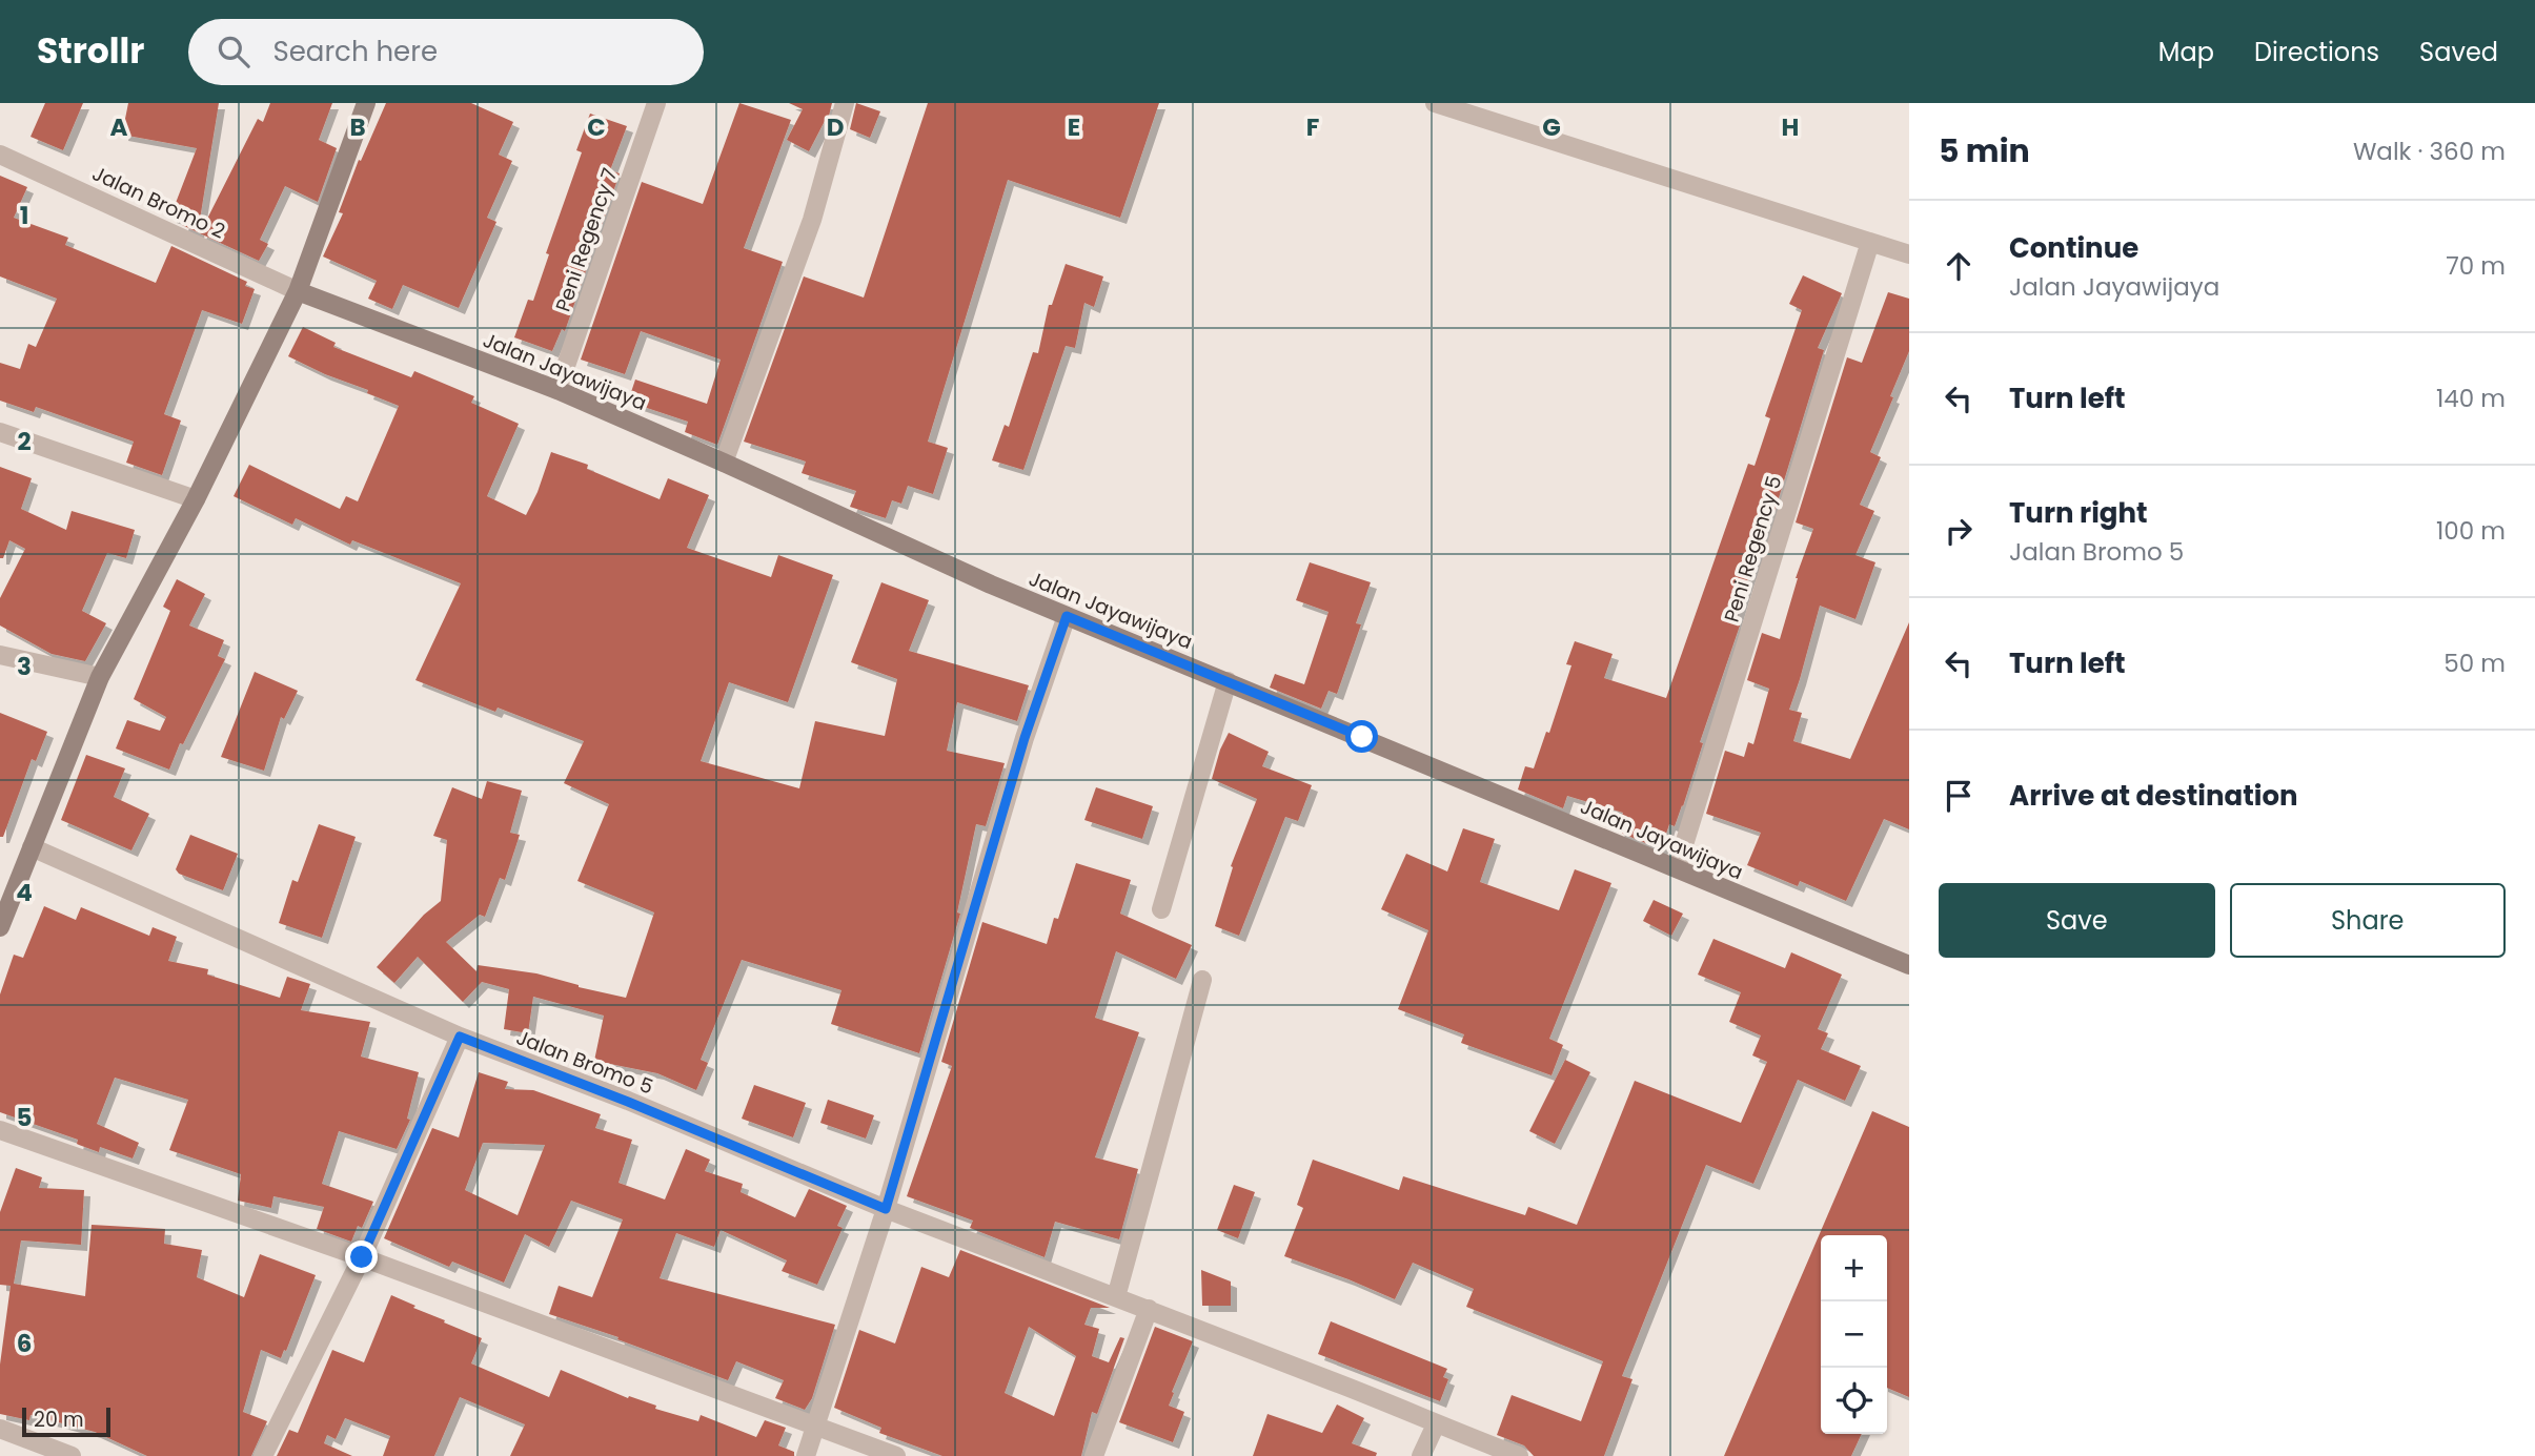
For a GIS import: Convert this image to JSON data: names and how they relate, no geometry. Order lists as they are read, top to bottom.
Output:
{
  "streets": {
    "main road": ["Jalan Jayawijaya"],
    "street": [
      "Jalan Bromo 2",
      "Peni Regency 7",
      "Peni Regency 5",
      "Jalan Bromo 5"
    ]
  },
  "crossings": [
    ["Jalan Bromo 2", "Jalan Jayawijaya"],
    ["Peni Regency 7", "Jalan Jayawijaya"],
    ["Jalan Jayawijaya", "Peni Regency 5"]
  ],
  "scale_bar": "20 m",
  "page": {
    "header": "Strollr",
    "search": "Search here",
    "nav": ["Map", "Directions", "Saved"],
    "heading": ["5 min", "Walk · 360 m"],
    "list": [
      ["Continue", "Jalan Jayawijaya", "70 m"],
      ["Turn left", "140 m"],
      ["Turn right", "Jalan Bromo 5", "100 m"],
      ["Turn left", "50 m"],
      "Arrive at destination"
    ],
    "buttons": ["Save", "Share"],
    "map_buttons": ["+", "−"],
    "scale": "20 m"
  },
  "grid": {
    "columns": [
      "A",
      "B",
      "C",
      "D",
      "E",
      "F",
      "G",
      "H"
    ],
    "rows": [
      "1",
      "2",
      "3",
      "4",
      "5",
      "6"
    ]
  }
}
